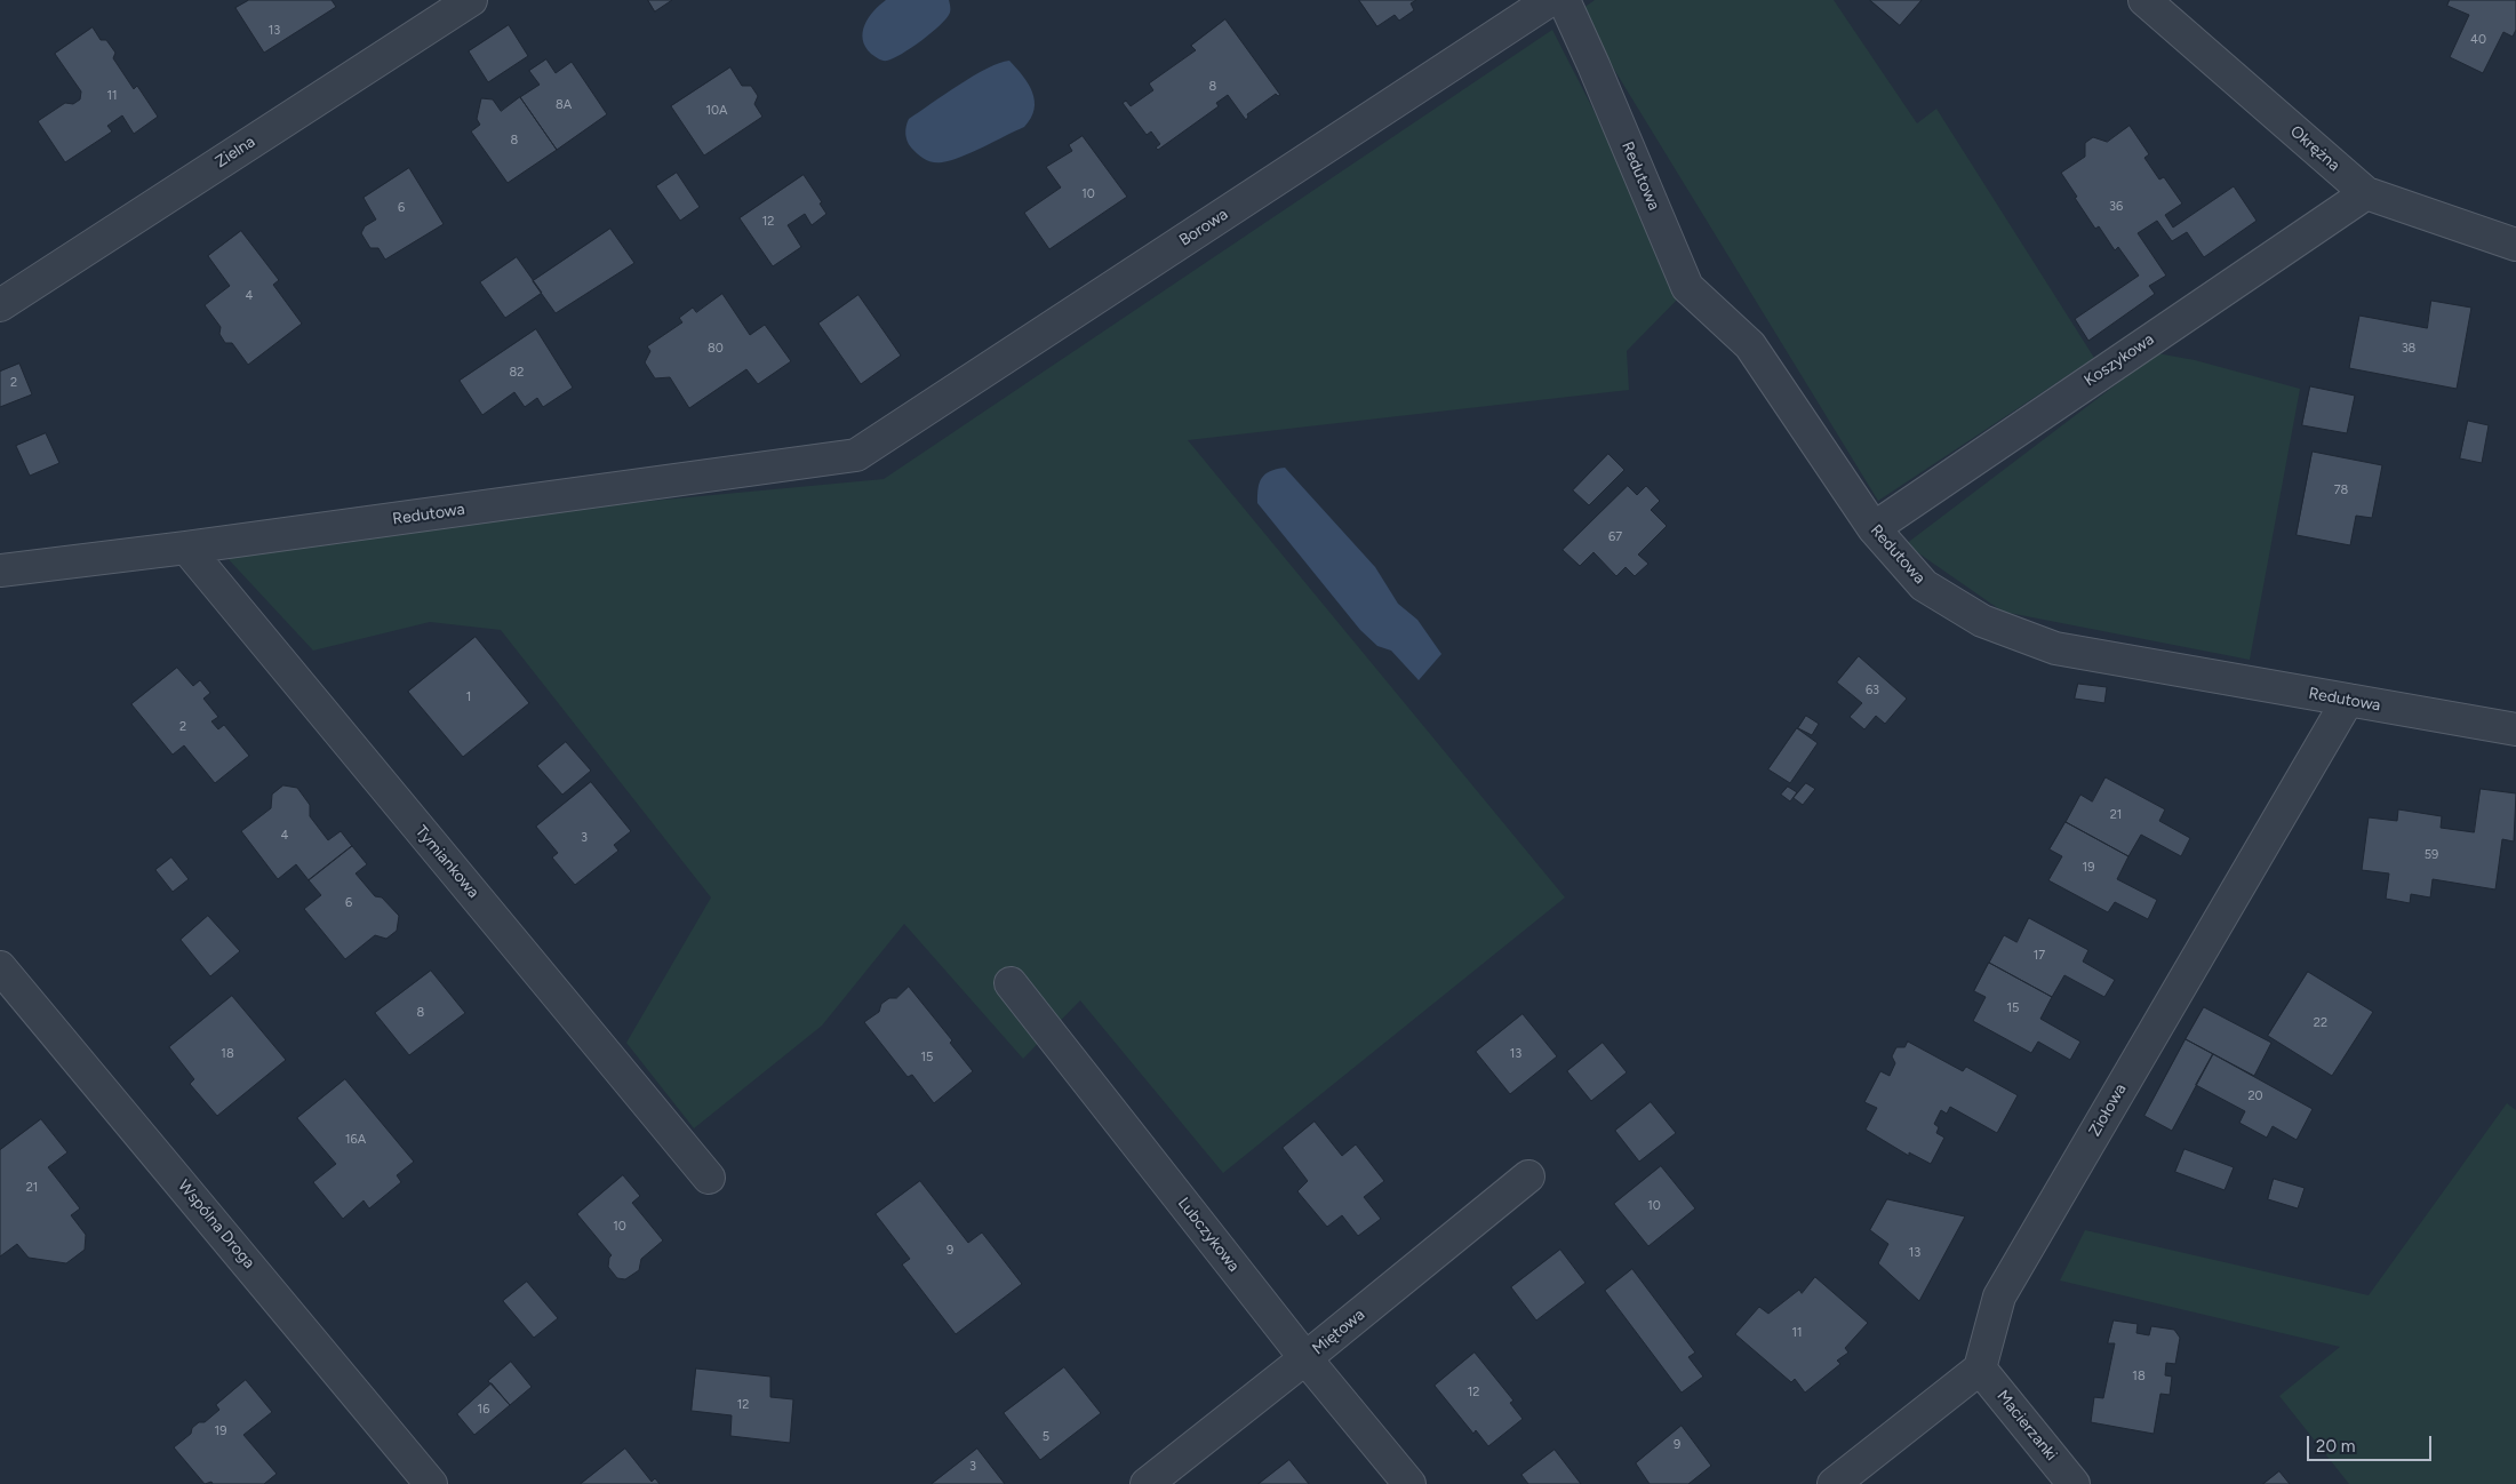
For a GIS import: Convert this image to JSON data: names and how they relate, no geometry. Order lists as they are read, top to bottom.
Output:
{
  "streets": {
    "street": [
      "Okrężna",
      "Zielna",
      "Redutowa",
      "Borowa",
      "Koszykowa",
      "Tymiankowa",
      "Ziołowa",
      "Wspólna Droga",
      "Lubczykowa",
      "Miętowa",
      "Macierzanki"
    ]
  },
  "crossings": [
    ["Okrężna", "Koszykowa"],
    ["Redutowa", "Borowa"],
    ["Redutowa", "Koszykowa"],
    ["Redutowa", "Tymiankowa"],
    ["Redutowa", "Ziołowa"],
    ["Ziołowa", "Macierzanki"],
    ["Lubczykowa", "Miętowa"]
  ],
  "house_numbers": [
    "13",
    "40",
    "8",
    "11",
    "8A",
    "10A",
    "8",
    "10",
    "36",
    "6",
    "12",
    "4",
    "80",
    "38",
    "82",
    "2",
    "78",
    "67",
    "63",
    "1",
    "2",
    "21",
    "4",
    "3",
    "59",
    "19",
    "6",
    "17",
    "15",
    "8",
    "22",
    "18",
    "13",
    "15",
    "20",
    "16A",
    "21",
    "10",
    "10",
    "9",
    "13",
    "11",
    "18",
    "12",
    "12",
    "16",
    "19",
    "5",
    "9",
    "3"
  ],
  "scale_bar": "20 m"
}
